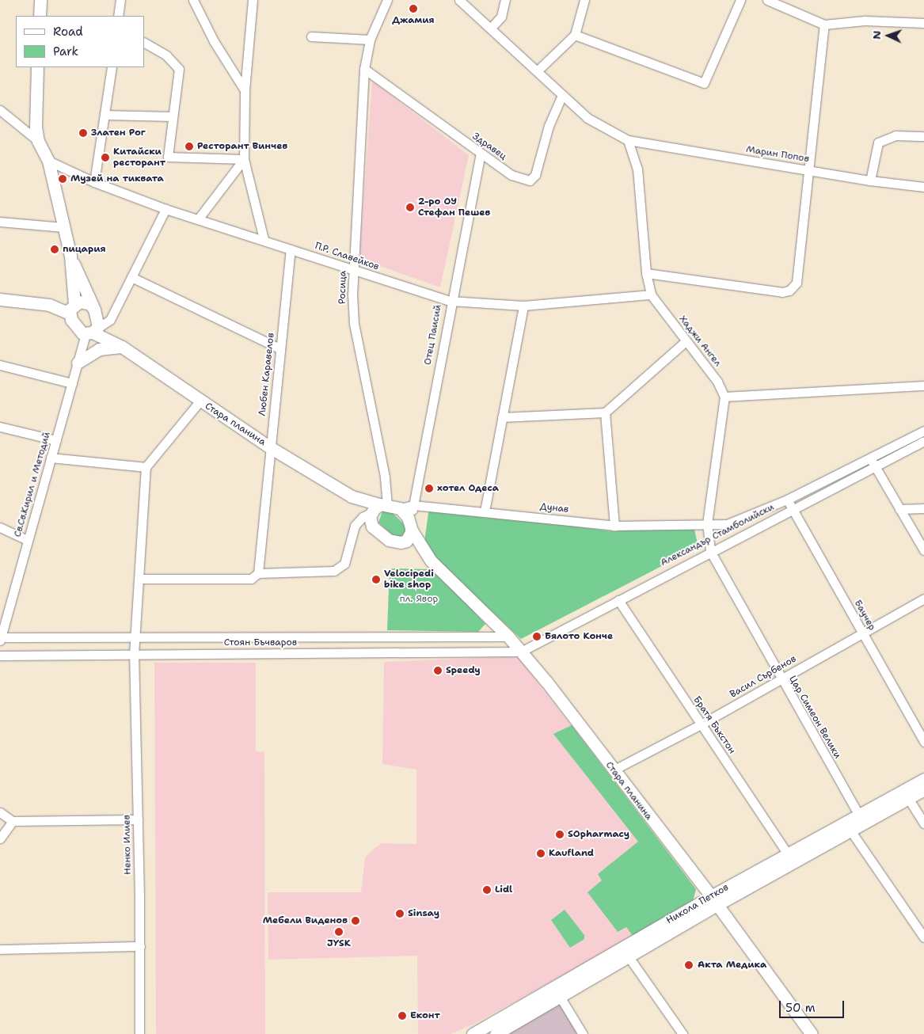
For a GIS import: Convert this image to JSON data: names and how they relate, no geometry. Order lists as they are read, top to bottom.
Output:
{
  "streets": {
    "street": [
      "Здравец",
      "Марин Попов",
      "П.Р. Славейков",
      "Росица",
      "Отец Паисий",
      "Хаджи Ангел",
      "Любен Каравелов",
      "Стара планина",
      "Св.Св.Кирил и Методий",
      "Дунав",
      "Александър Стамболийски",
      "Баучер",
      "Стоян Бъчваров",
      "Васил Сърбенов",
      "Цар Симеон Велики",
      "Братя Бъкстон",
      "Ненко Илиев",
      "Никола Петков"
    ]
  },
  "crossings": [
    ["Здравец", "Марин Попов"],
    ["Здравец", "Росица"],
    ["Здравец", "Отец Паисий"],
    ["Марин Попов", "Хаджи Ангел"],
    ["П.Р. Славейков", "Росица"],
    ["П.Р. Славейков", "Отец Паисий"],
    ["П.Р. Славейков", "Хаджи Ангел"],
    ["П.Р. Славейков", "Любен Каравелов"],
    ["П.Р. Славейков", "Стара планина"],
    ["П.Р. Славейков", "Св.Св.Кирил и Методий"],
    ["Росица", "Отец Паисий"],
    ["Росица", "Стара планина"],
    ["Росица", "Дунав"],
    ["Отец Паисий", "Стара планина"],
    ["Отец Паисий", "Дунав"],
    ["Любен Каравелов", "Стара планина"],
    ["Стара планина", "Св.Св.Кирил и Методий"],
    ["Стара планина", "Дунав"],
    ["Стара планина", "Александър Стамболийски"],
    ["Стара планина", "Стоян Бъчваров"],
    ["Стара планина", "Васил Сърбенов"],
    ["Стара планина", "Никола Петков"],
    ["Св.Св.Кирил и Методий", "Стоян Бъчваров"],
    ["Дунав", "Александър Стамболийски"],
    ["Александър Стамболийски", "Баучер"],
    ["Александър Стамболийски", "Стоян Бъчваров"],
    ["Александър Стамболийски", "Цар Симеон Велики"],
    ["Александър Стамболийски", "Братя Бъкстон"],
    ["Баучер", "Васил Сърбенов"],
    ["Стоян Бъчваров", "Ненко Илиев"],
    ["Васил Сърбенов", "Цар Симеон Велики"],
    ["Васил Сърбенов", "Братя Бъкстон"],
    ["Цар Симеон Велики", "Никола Петков"],
    ["Братя Бъкстон", "Никола Петков"]
  ],
  "parks": ["пл. Явор"],
  "places": [
    "Джамия",
    "Златен Рог",
    "Ресторант Винчев",
    "Китайски ресторант",
    "Музей на тиквата",
    "2-ро ОУ Стефан Пешев",
    "пицария",
    "хотел Одеса",
    "Velocipedi bike shop",
    "Бялото Конче",
    "Speedy",
    "SOpharmacy",
    "Kaufland",
    "Lidl",
    "Sinsay",
    "Мебели Виденов",
    "JYSK",
    "Акта Медика",
    "Еконт"
  ],
  "legend": ["Road", "Park"],
  "scale_bar": "50 m",
  "north": "left"
}
